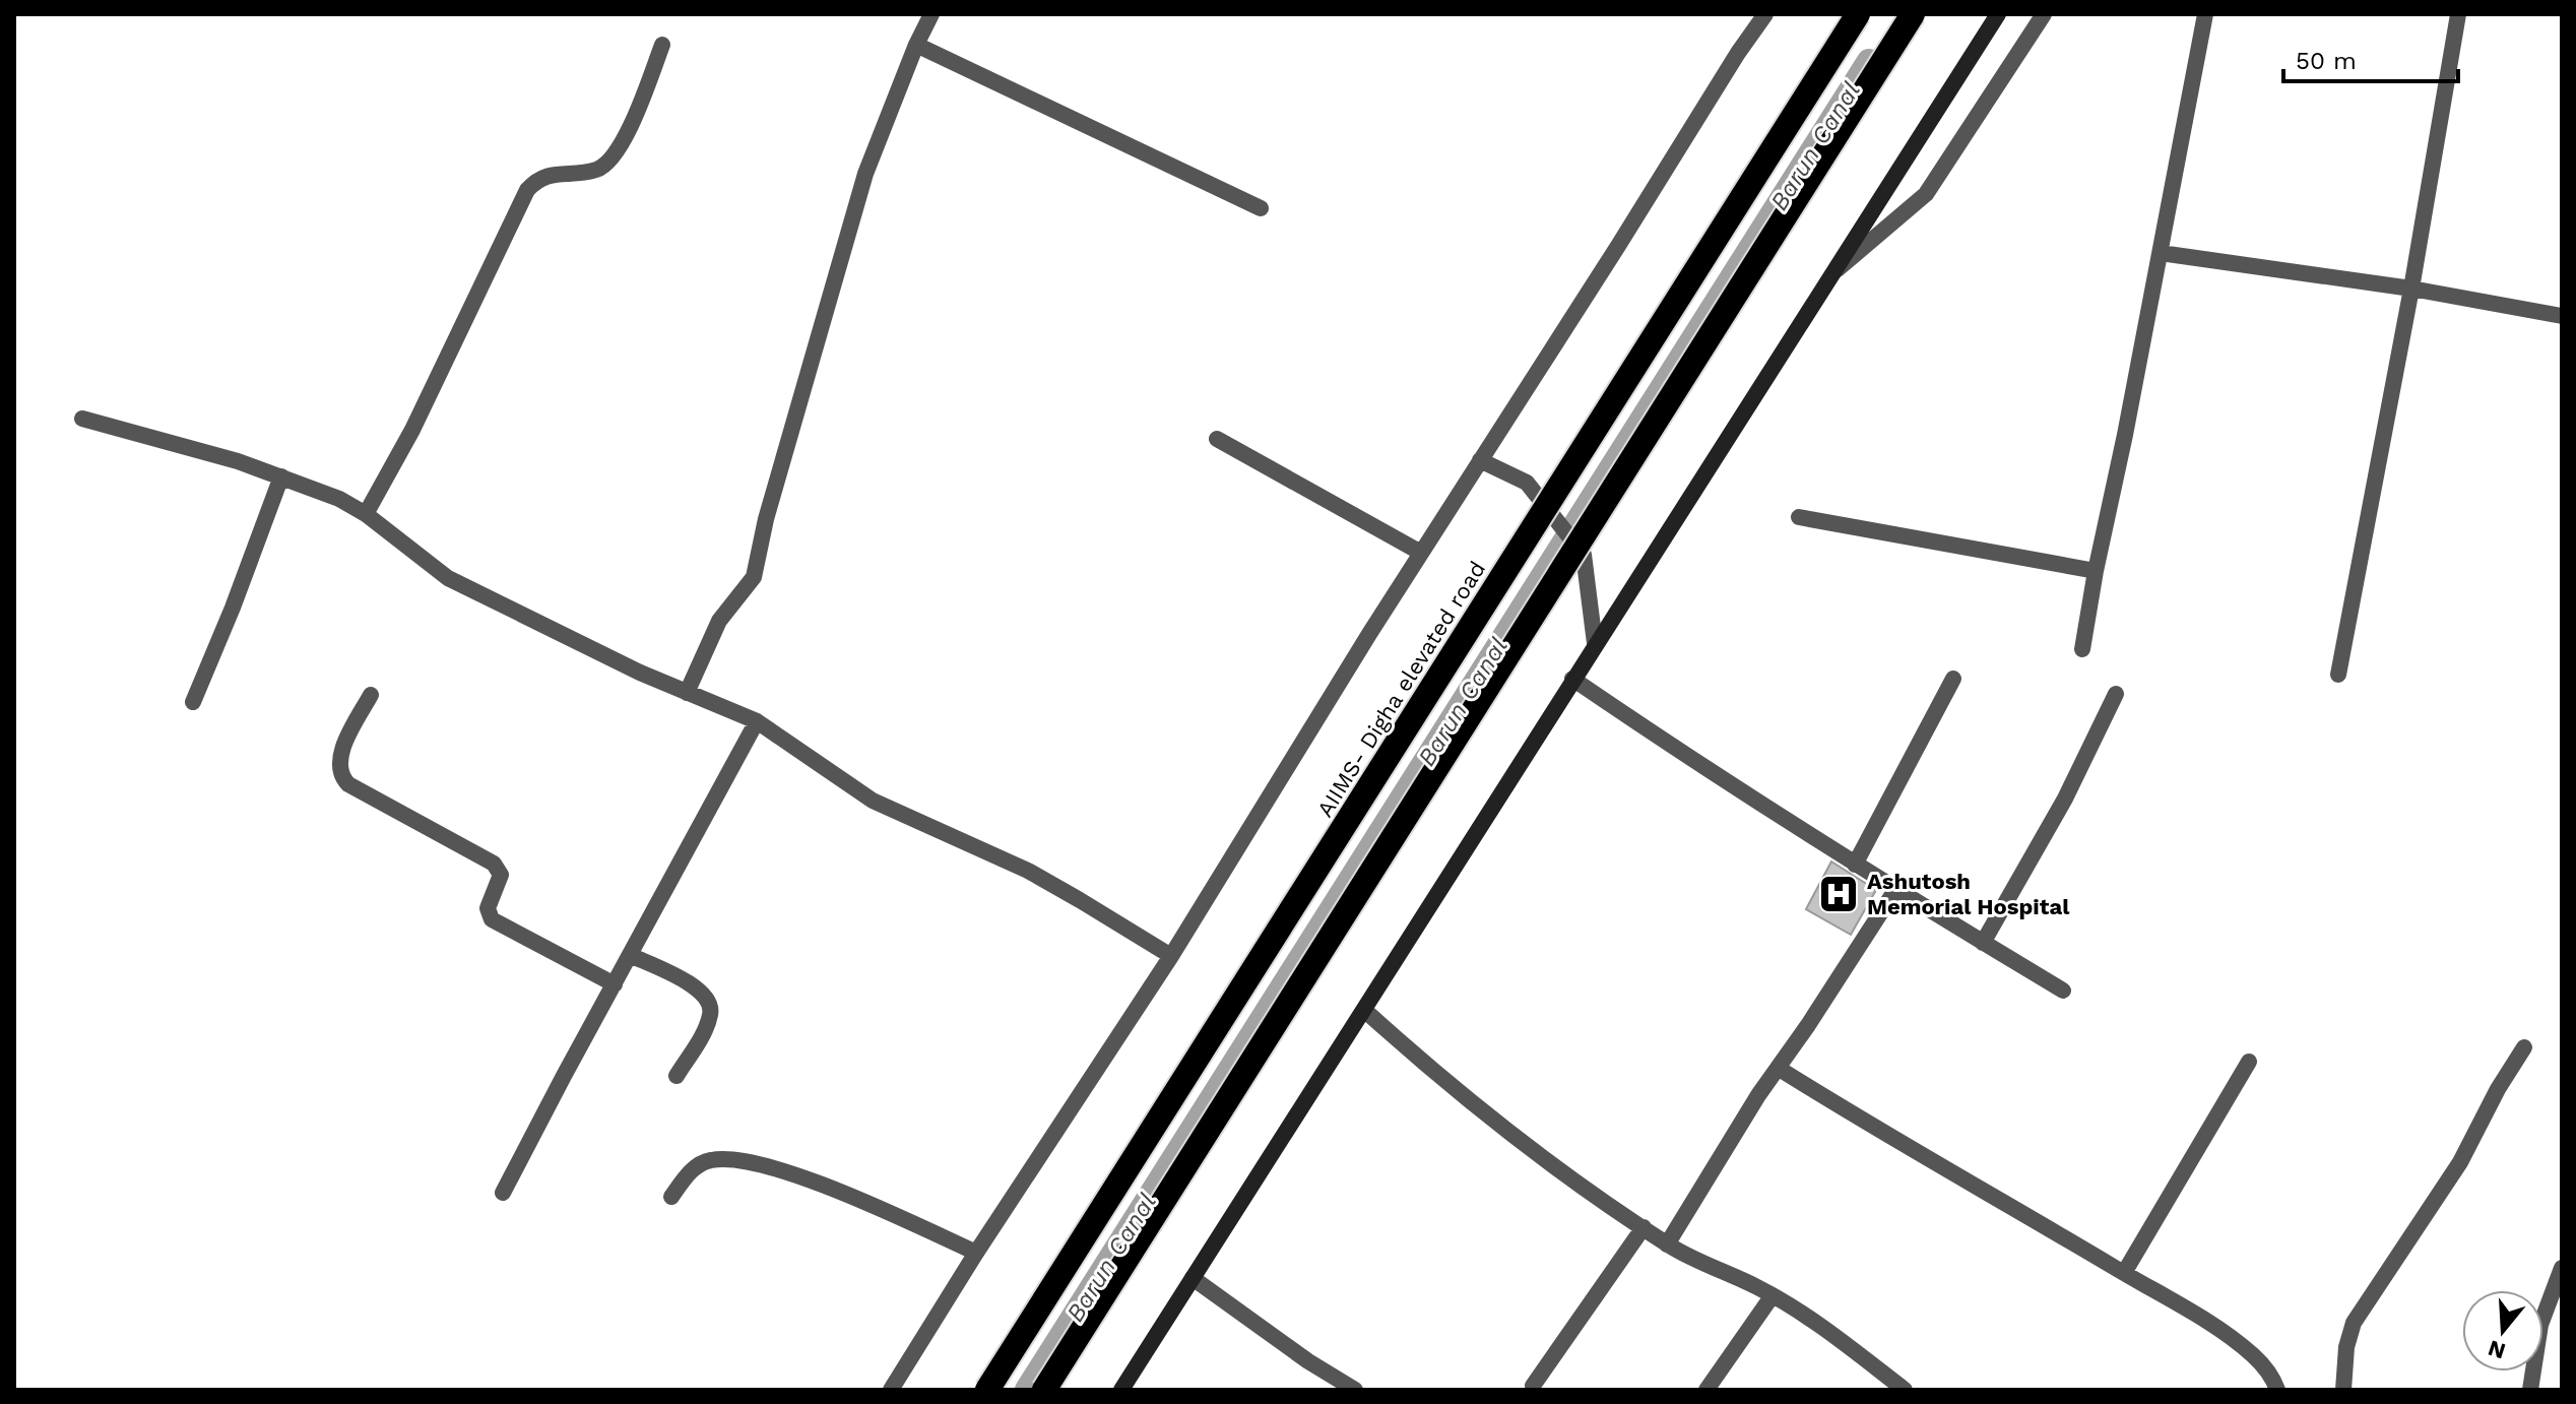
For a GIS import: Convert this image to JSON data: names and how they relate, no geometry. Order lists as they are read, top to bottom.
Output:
{
  "streets": {
    "highway": ["AIIMS- Digha elevated road"]
  },
  "water": ["Barun Canal"],
  "places": {
    "hospital": ["Ashutosh Memorial Hospital"]
  },
  "scale_bar": "50 m",
  "north": "bottom"
}
